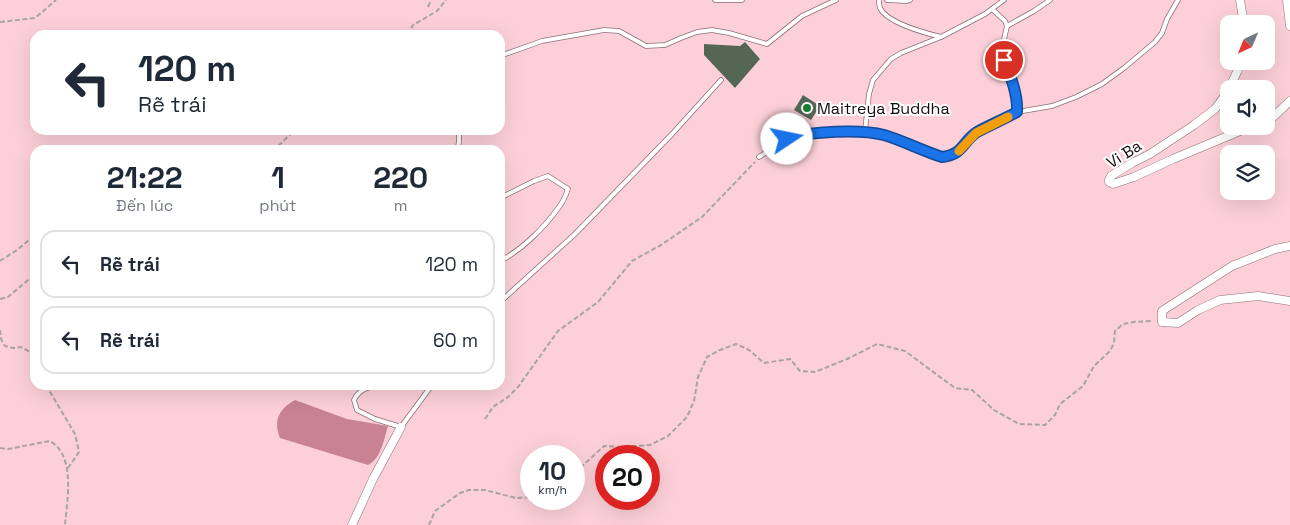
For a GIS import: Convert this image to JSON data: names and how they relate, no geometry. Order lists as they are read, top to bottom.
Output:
{
  "streets": {
    "street": ["Vi Ba"]
  },
  "places": ["Maitreya Buddha"],
  "north": "bottom left",
  "page": {
    "turn": ["120 m", "Rẽ trái"],
    "eta": [
      "21:22",
      "Đến lúc",
      "1",
      "phút",
      "220",
      "m"
    ],
    "list": [
      {
        "name": "Rẽ trái",
        "value": "120 m"
      },
      {
        "name": "Rẽ trái",
        "value": "60 m"
      }
    ],
    "speed": "10 km/h",
    "limit": "20"
  }
}
